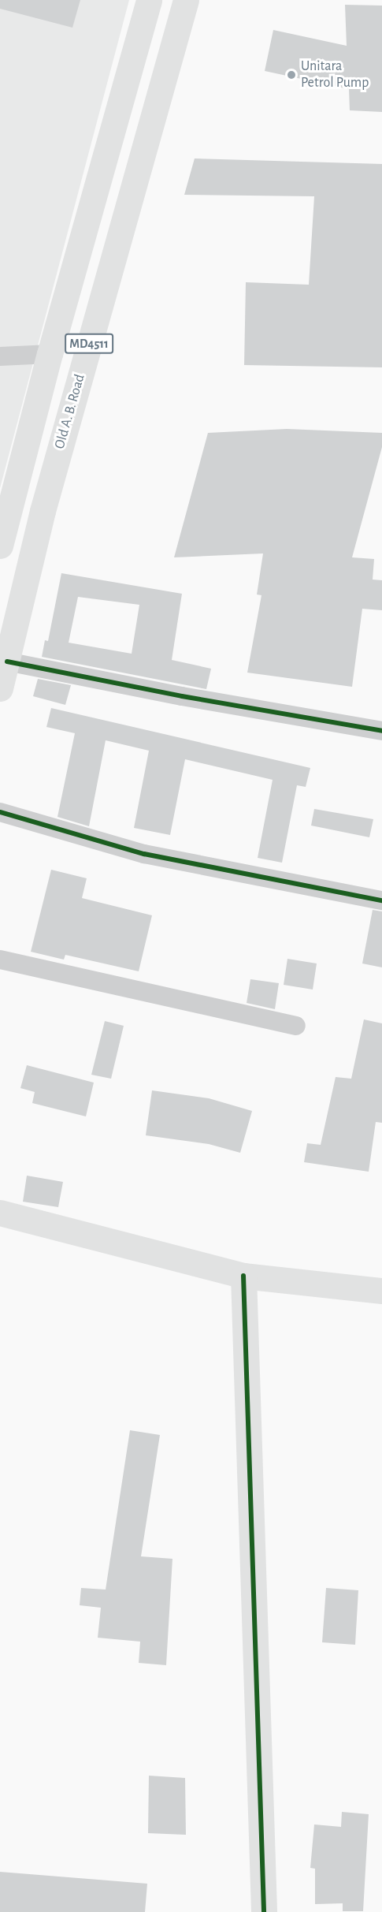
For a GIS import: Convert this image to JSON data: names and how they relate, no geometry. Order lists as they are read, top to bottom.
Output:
{
  "streets": {
    "main road": ["MD4511", "Old A. B. Road"]
  },
  "places": ["Unitara Petrol Pump"]
}
